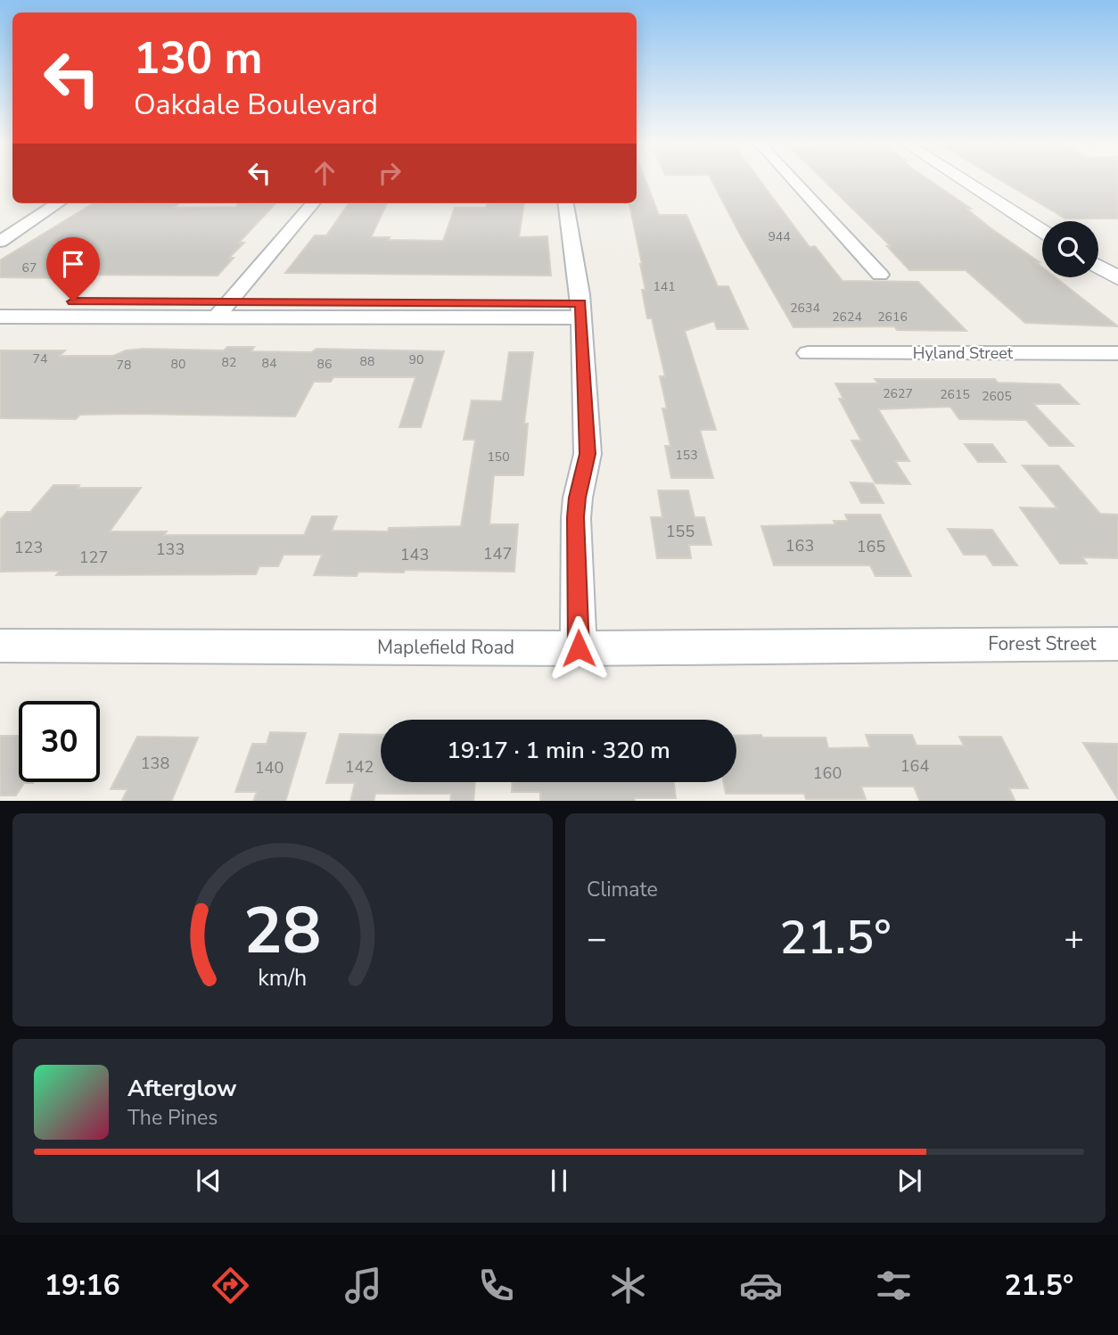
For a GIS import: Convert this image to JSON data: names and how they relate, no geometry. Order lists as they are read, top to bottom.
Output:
{
  "streets": {
    "street": ["Hyland Street", "Forest Street", "Maplefield Road"]
  },
  "crossings": [
    ["Forest Street", "Maplefield Road"]
  ],
  "house_numbers": [
    "944",
    "67",
    "141",
    "2634",
    "2624",
    "2616",
    "74",
    "90",
    "88",
    "82",
    "84",
    "80",
    "86",
    "78",
    "2627",
    "2615",
    "2605",
    "153",
    "150",
    "155",
    "163",
    "165",
    "123",
    "133",
    "147",
    "143",
    "127",
    "138",
    "164",
    "142",
    "140",
    "160"
  ],
  "page": {
    "turn": ["130 m", "Oakdale Boulevard"],
    "limit": "30",
    "trip": "19:17 · 1 min · 320 m",
    "tile": "Climate",
    "heat": ["−", "21.5°", "+"],
    "song": ["Afterglow", "The Pines"],
    "tabs": ["19:16", "21.5°"],
    "gauge": ["28", "km/h"]
  }
}
